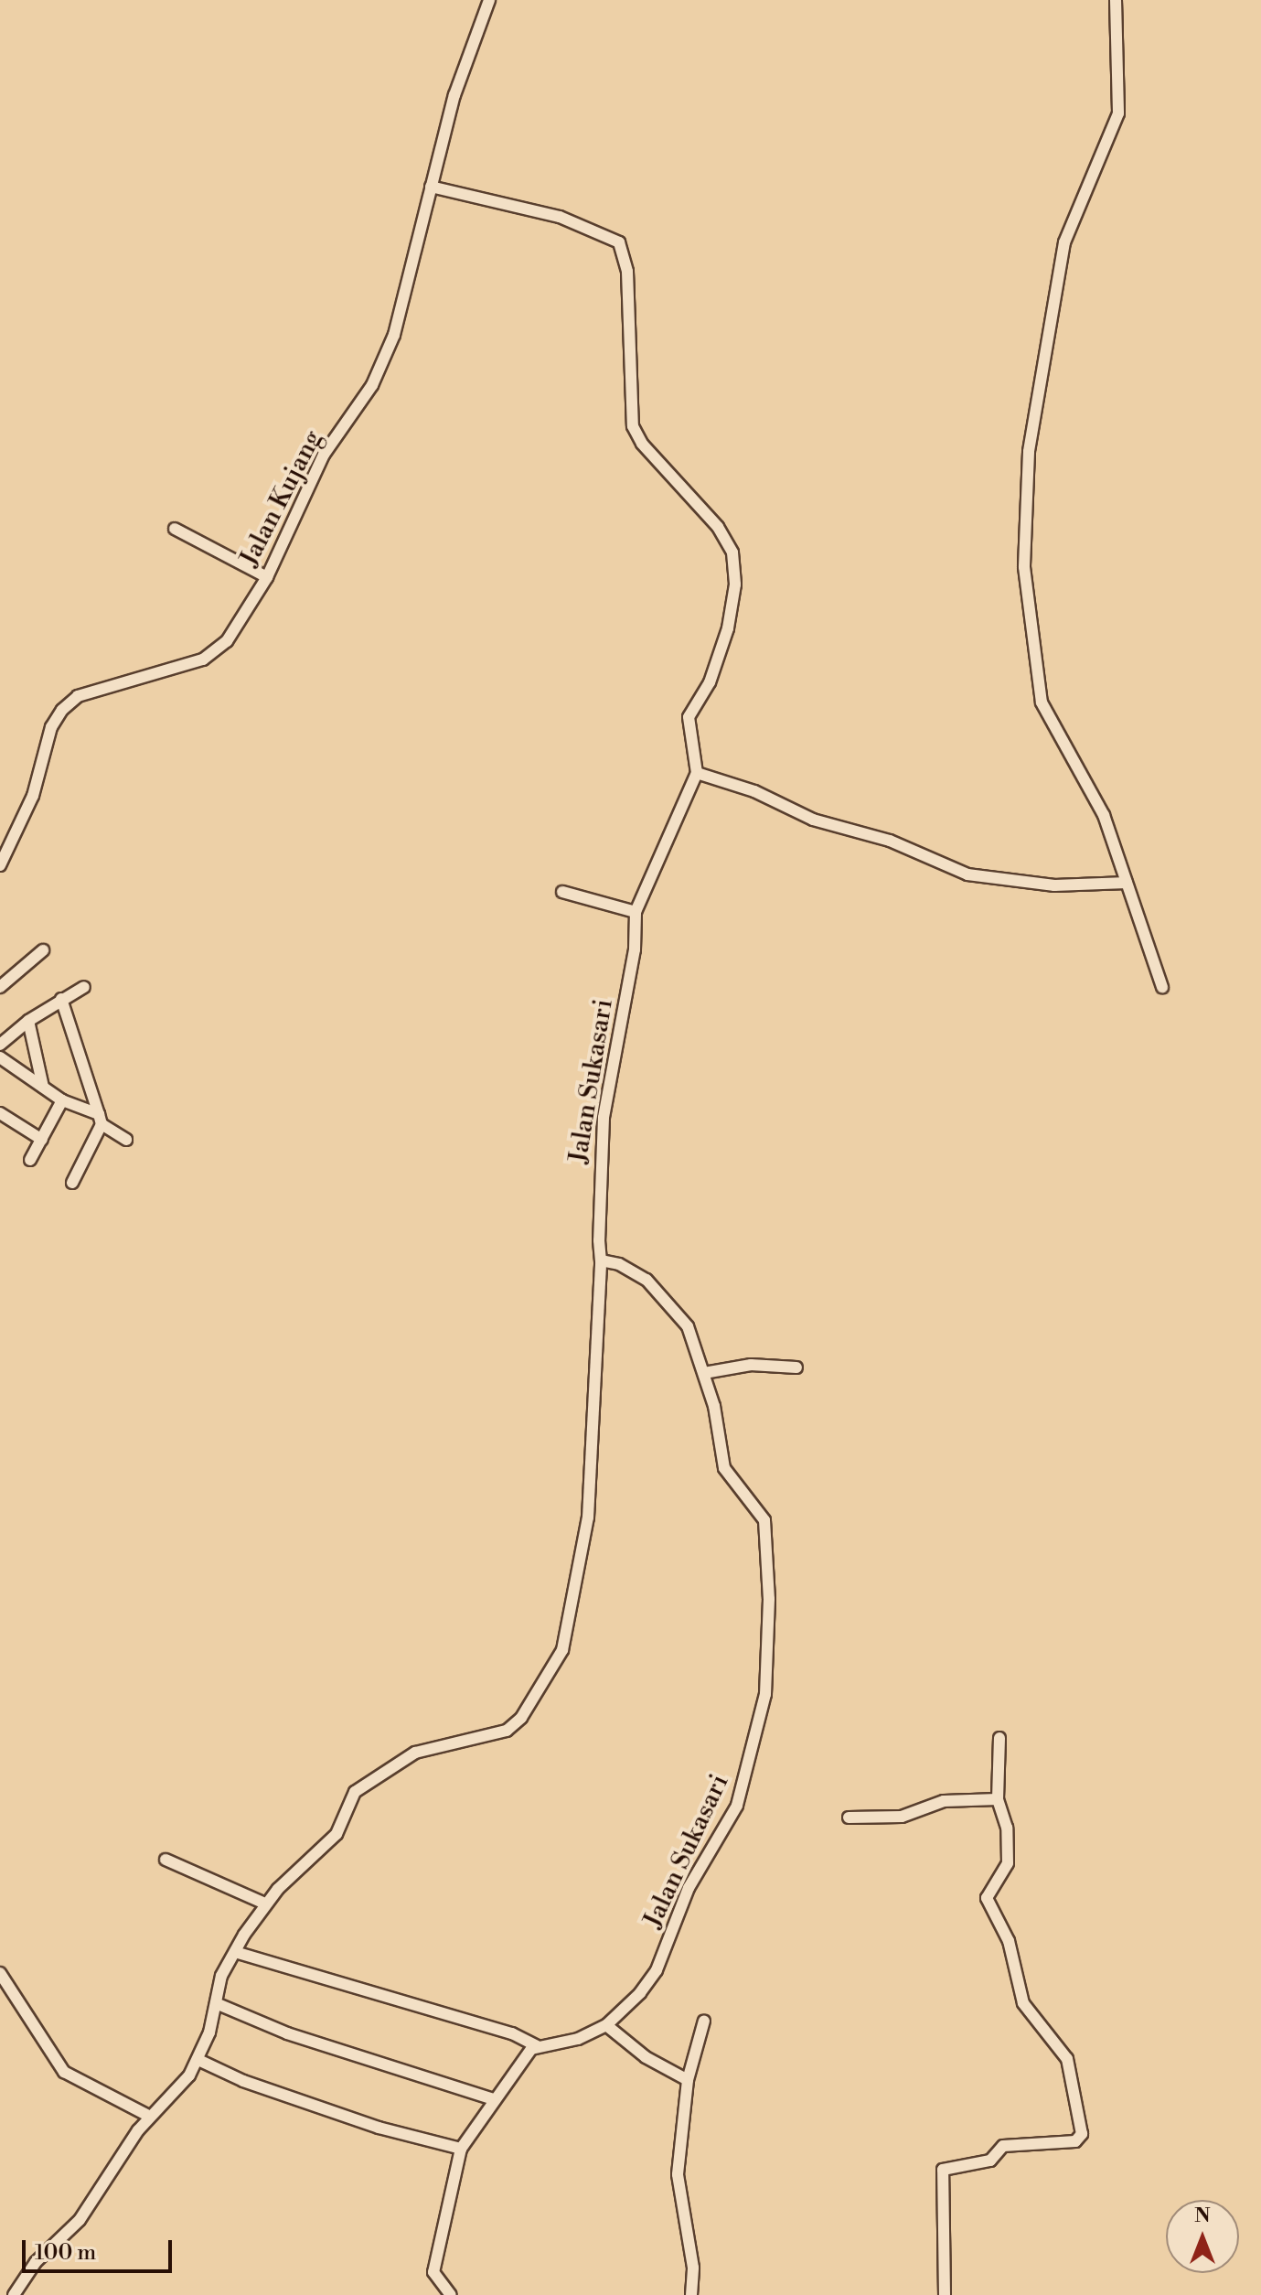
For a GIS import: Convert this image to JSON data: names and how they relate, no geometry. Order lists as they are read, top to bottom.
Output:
{
  "streets": {
    "street": ["Jalan Kujang", "Jalan Sukasari"]
  },
  "scale_bar": "100 m",
  "north": "top"
}
